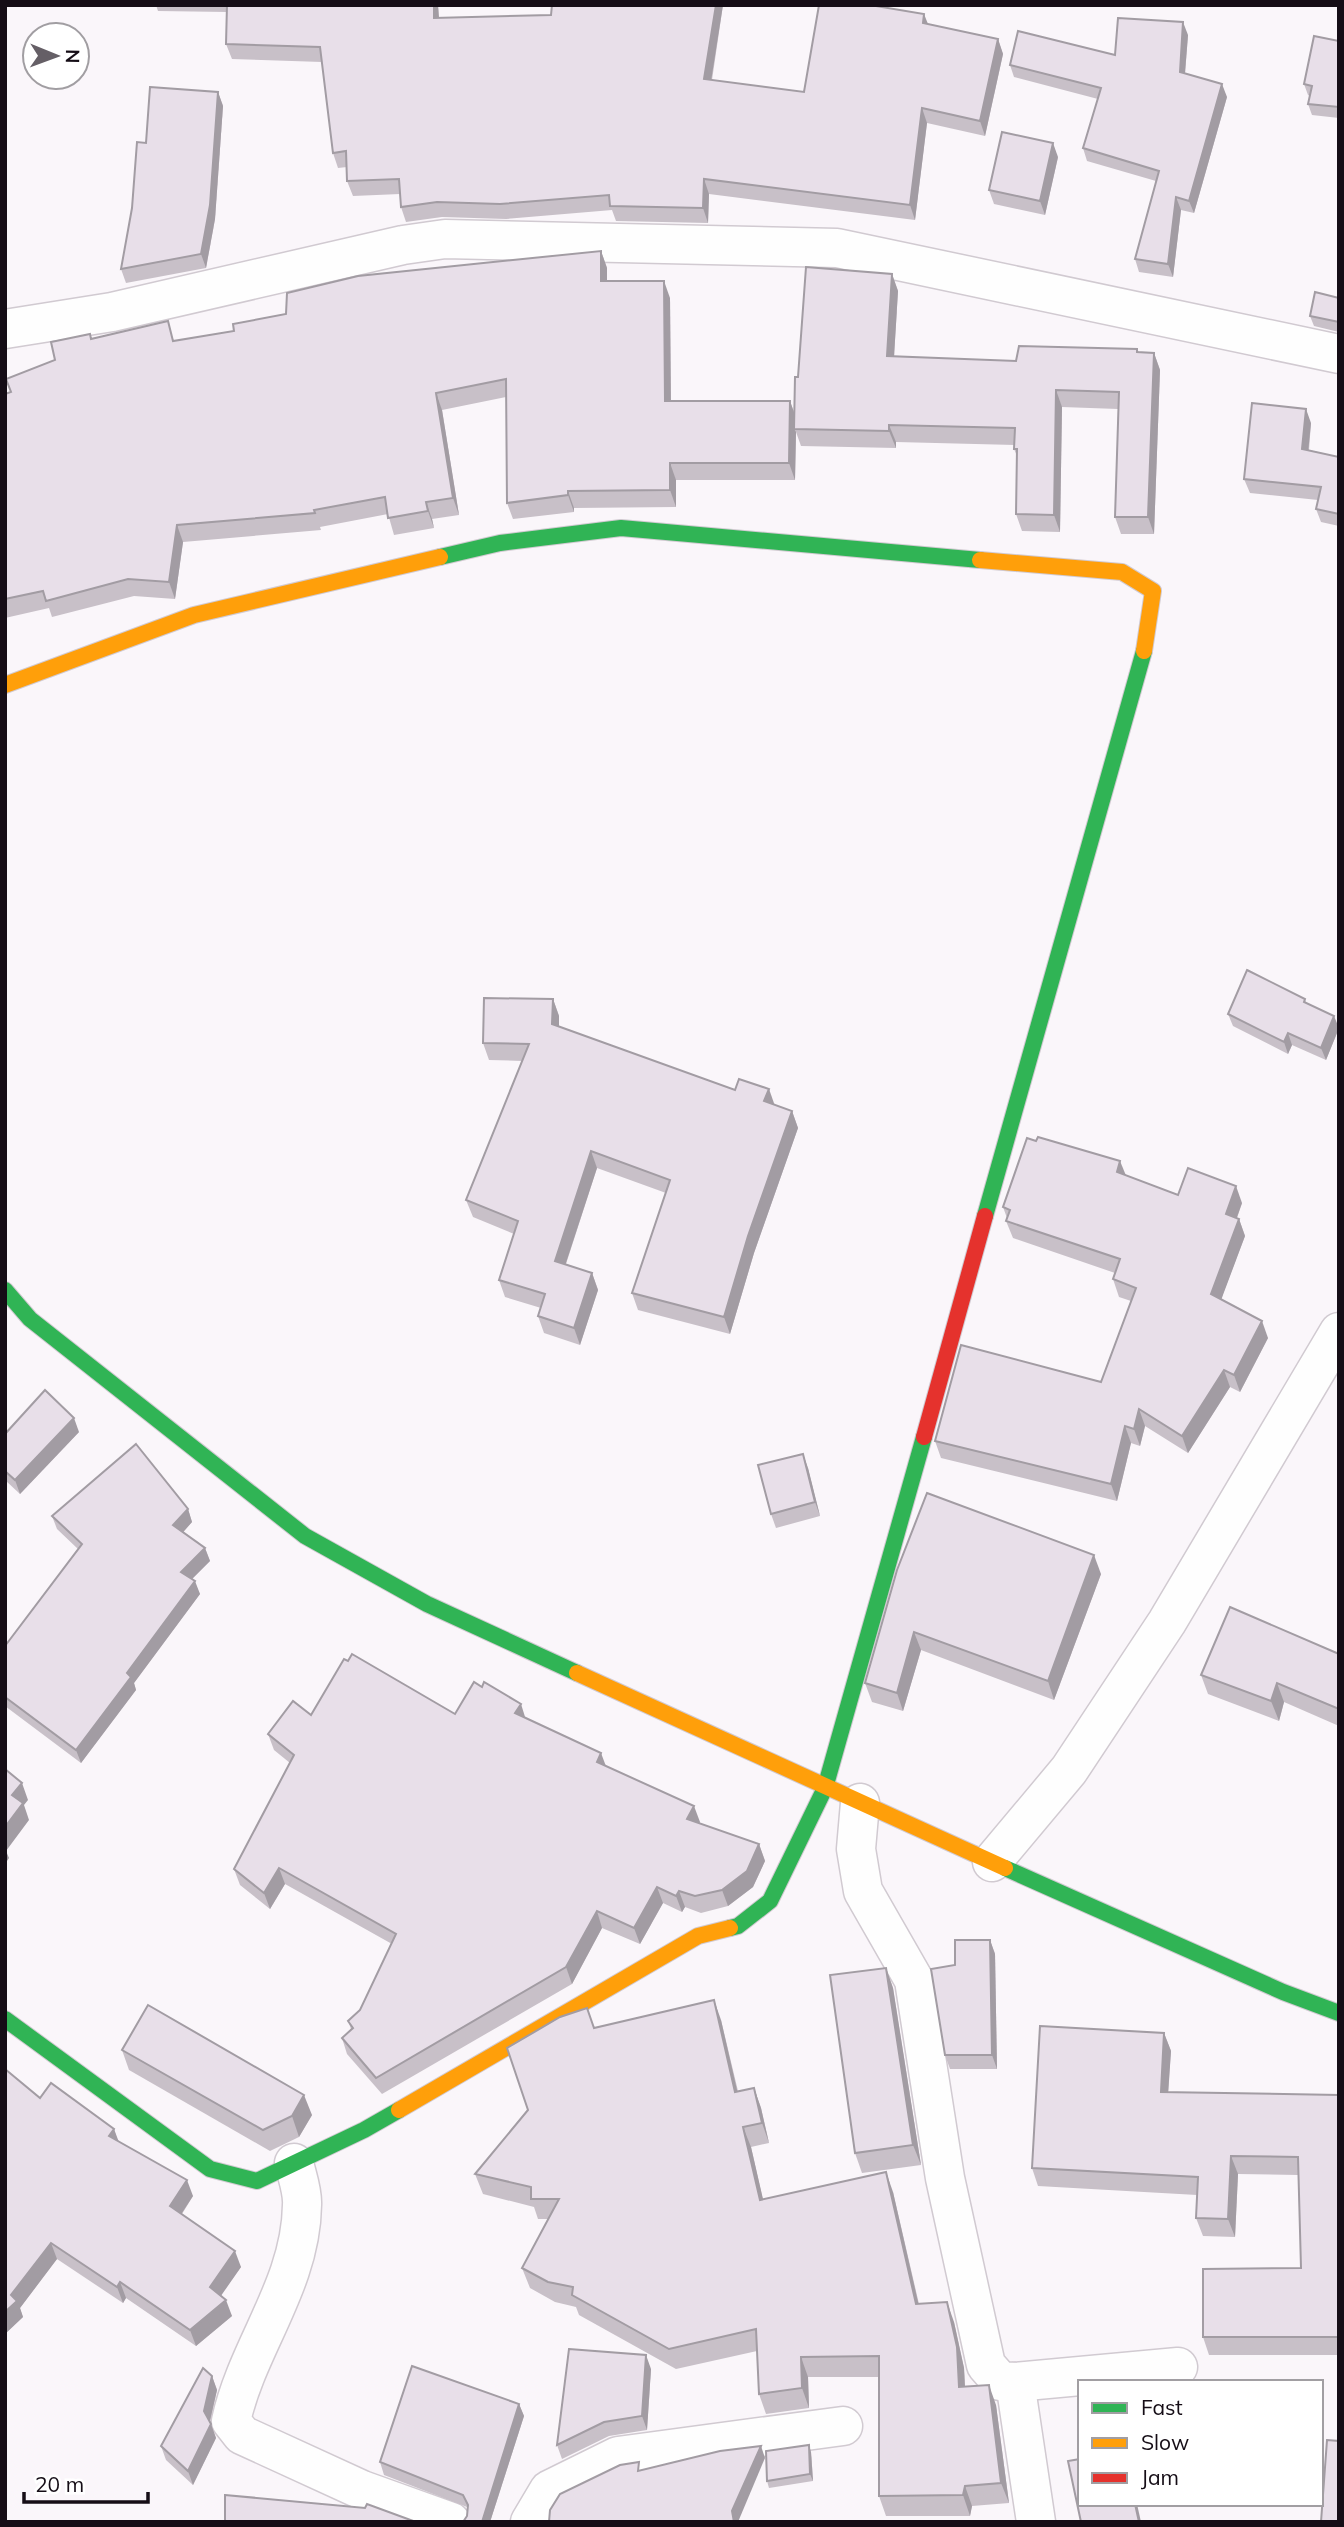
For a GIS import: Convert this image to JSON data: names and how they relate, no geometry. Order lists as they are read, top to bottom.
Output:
{
  "legend": ["Fast", "Slow", "Jam"],
  "scale_bar": "20 m",
  "north": "right"
}
